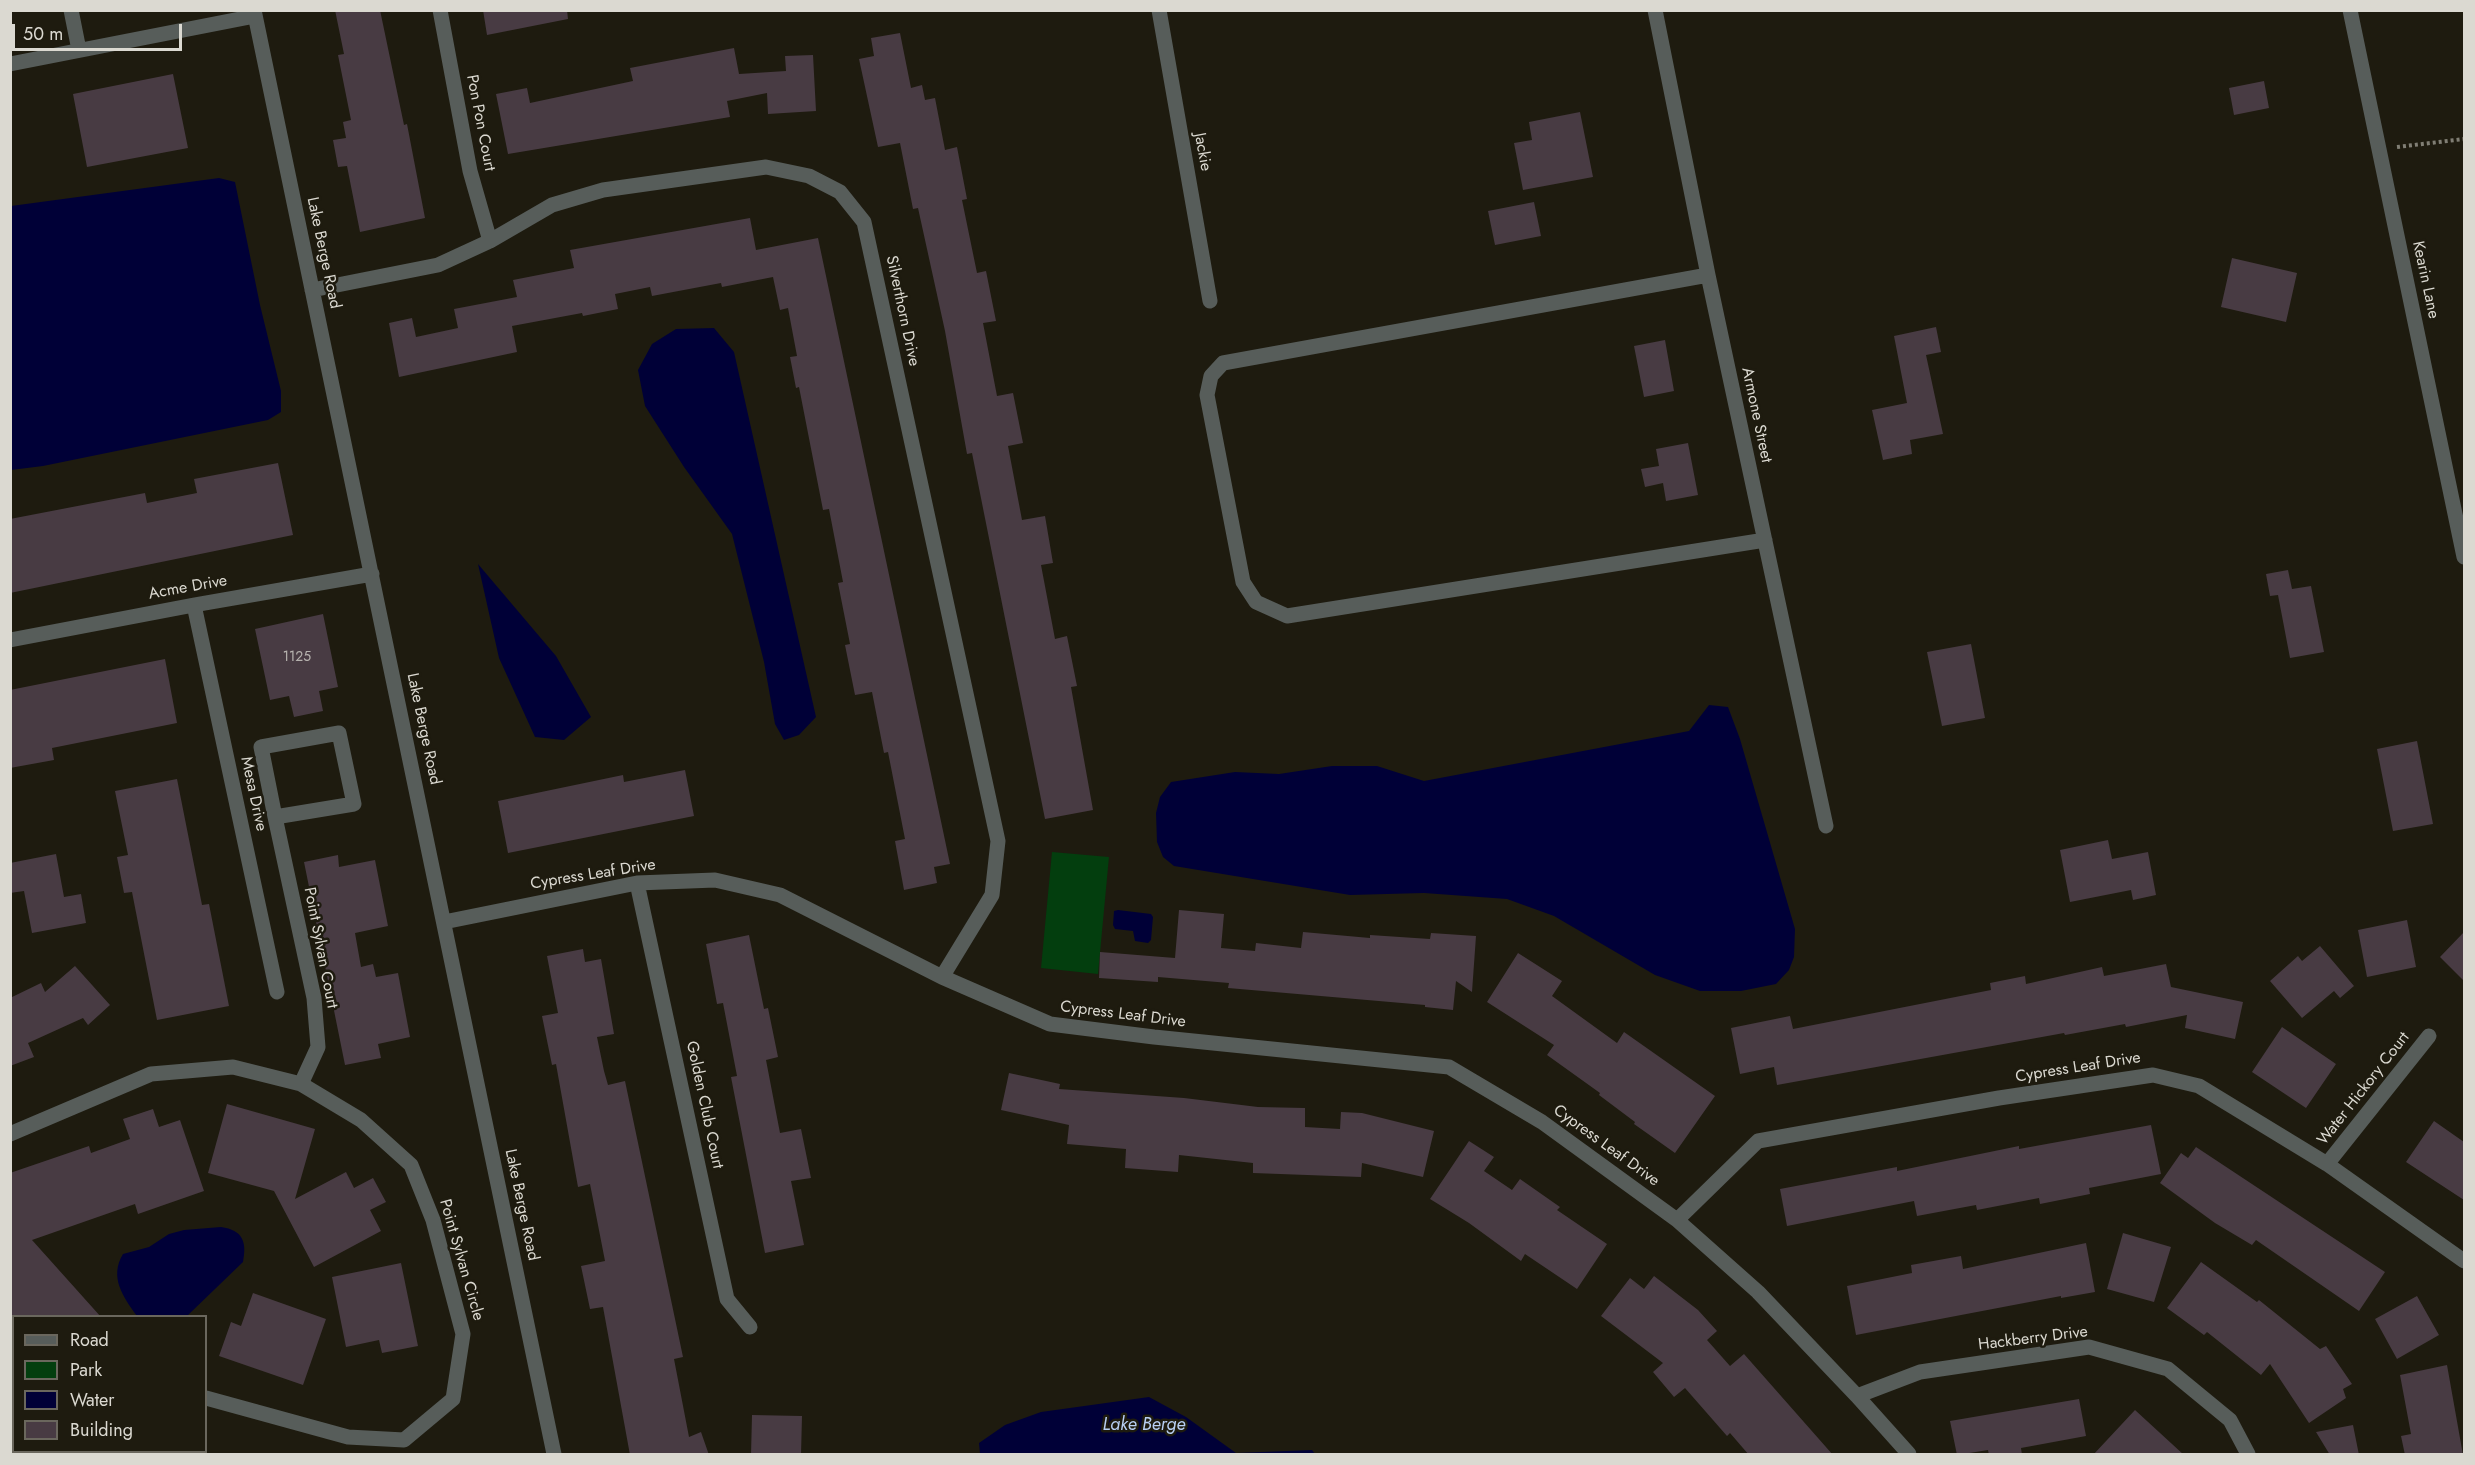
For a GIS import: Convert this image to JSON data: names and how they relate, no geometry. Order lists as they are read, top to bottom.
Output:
{
  "streets": {
    "street": [
      "Pon Pon Court",
      "Jackie",
      "Lake Berge Road",
      "Kearin Lane",
      "Silverthorn Drive",
      "Armone Street",
      "Acme Drive",
      "Mesa Drive",
      "Cypress Leaf Drive",
      "Point Sylvan Court",
      "Water Hickory Court",
      "Golden Club Court",
      "Point Sylvan Circle",
      "Hackberry Drive"
    ]
  },
  "crossings": [
    ["Pon Pon Court", "Silverthorn Drive"],
    ["Lake Berge Road", "Silverthorn Drive"],
    ["Lake Berge Road", "Acme Drive"],
    ["Lake Berge Road", "Cypress Leaf Drive"],
    ["Silverthorn Drive", "Cypress Leaf Drive"],
    ["Acme Drive", "Mesa Drive"],
    ["Cypress Leaf Drive", "Water Hickory Court"],
    ["Cypress Leaf Drive", "Golden Club Court"],
    ["Cypress Leaf Drive", "Hackberry Drive"],
    ["Point Sylvan Court", "Point Sylvan Circle"]
  ],
  "water": ["Lake Berge"],
  "house_numbers": ["1125"],
  "legend": [
    "Road",
    "Park",
    "Water",
    "Building"
  ],
  "scale_bar": "50 m"
}
